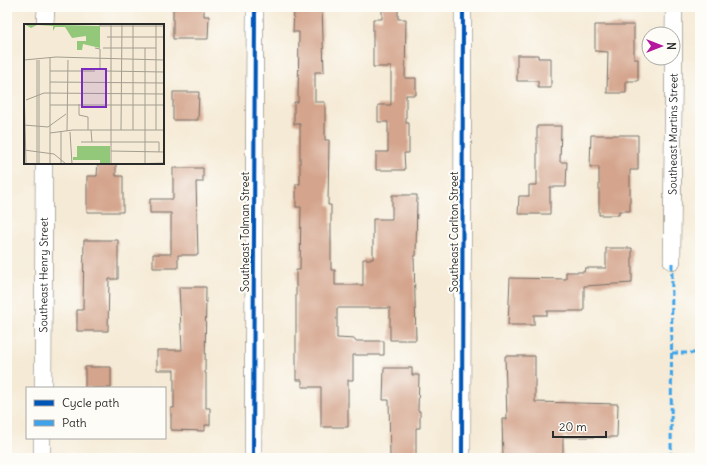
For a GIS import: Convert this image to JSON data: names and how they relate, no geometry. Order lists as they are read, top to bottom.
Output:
{
  "streets": {
    "street": [
      "Southeast Martins Street",
      "Southeast Tolman Street",
      "Southeast Carlton Street",
      "Southeast Henry Street"
    ]
  },
  "legend": ["Cycle path", "Path"],
  "scale_bar": "20 m",
  "north": "right"
}
